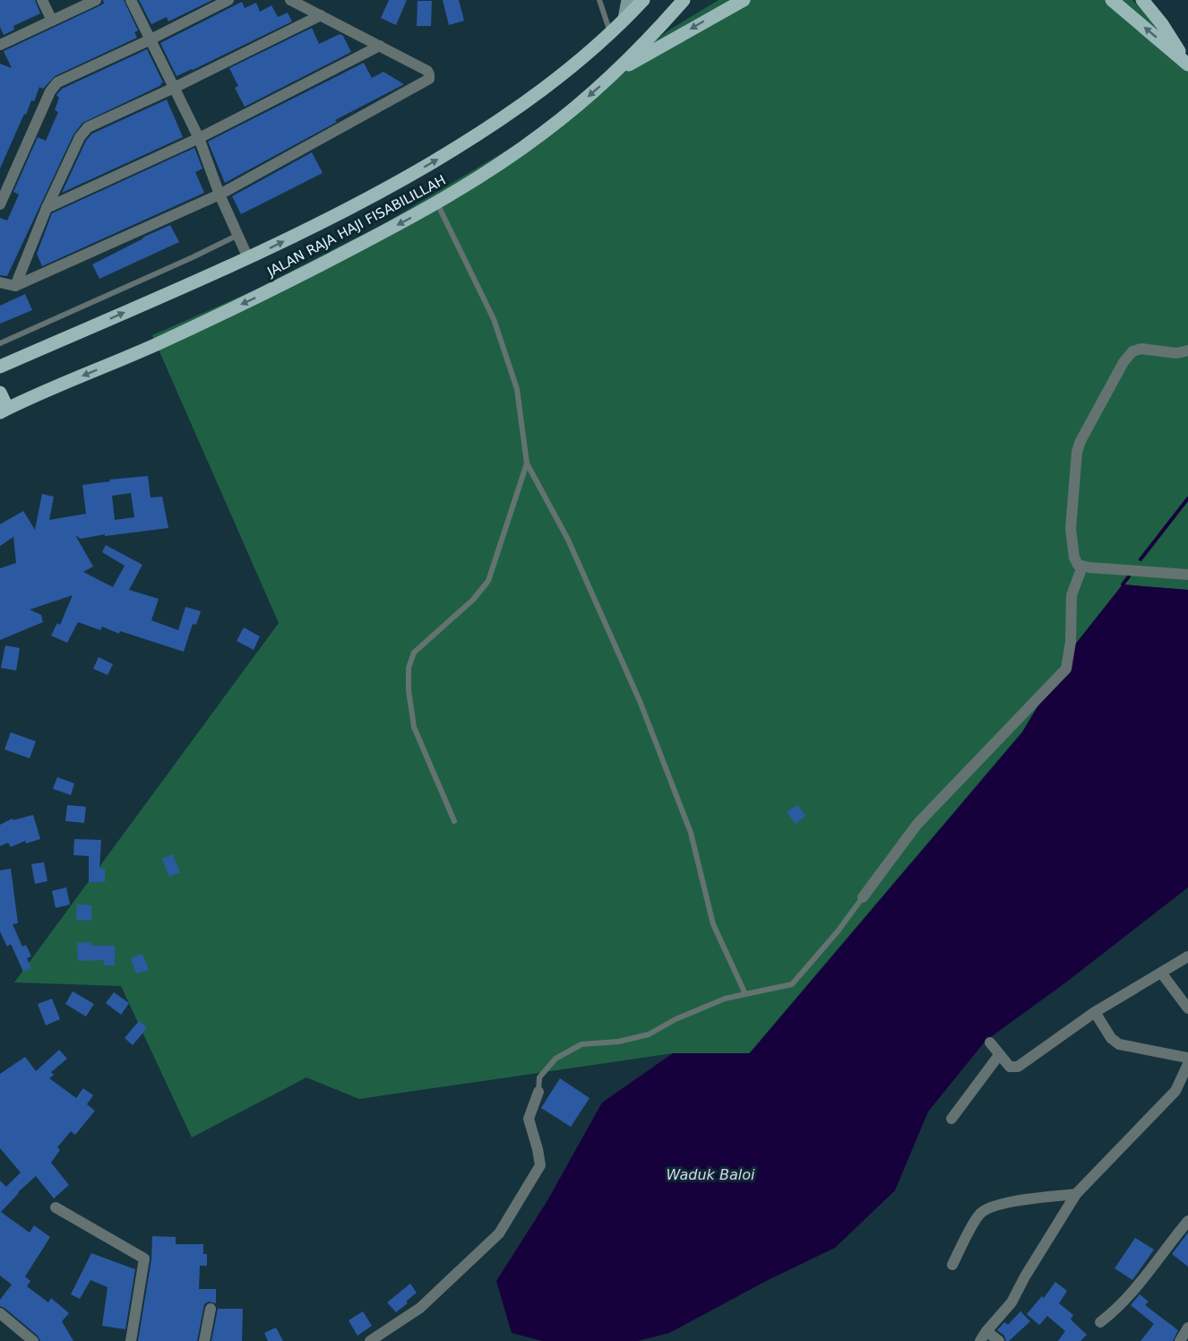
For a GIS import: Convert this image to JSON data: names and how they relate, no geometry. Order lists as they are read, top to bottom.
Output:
{
  "streets": {
    "main road": ["JALAN RAJA HAJI FISABILILLAH"]
  },
  "water": ["Waduk Baloi"]
}
